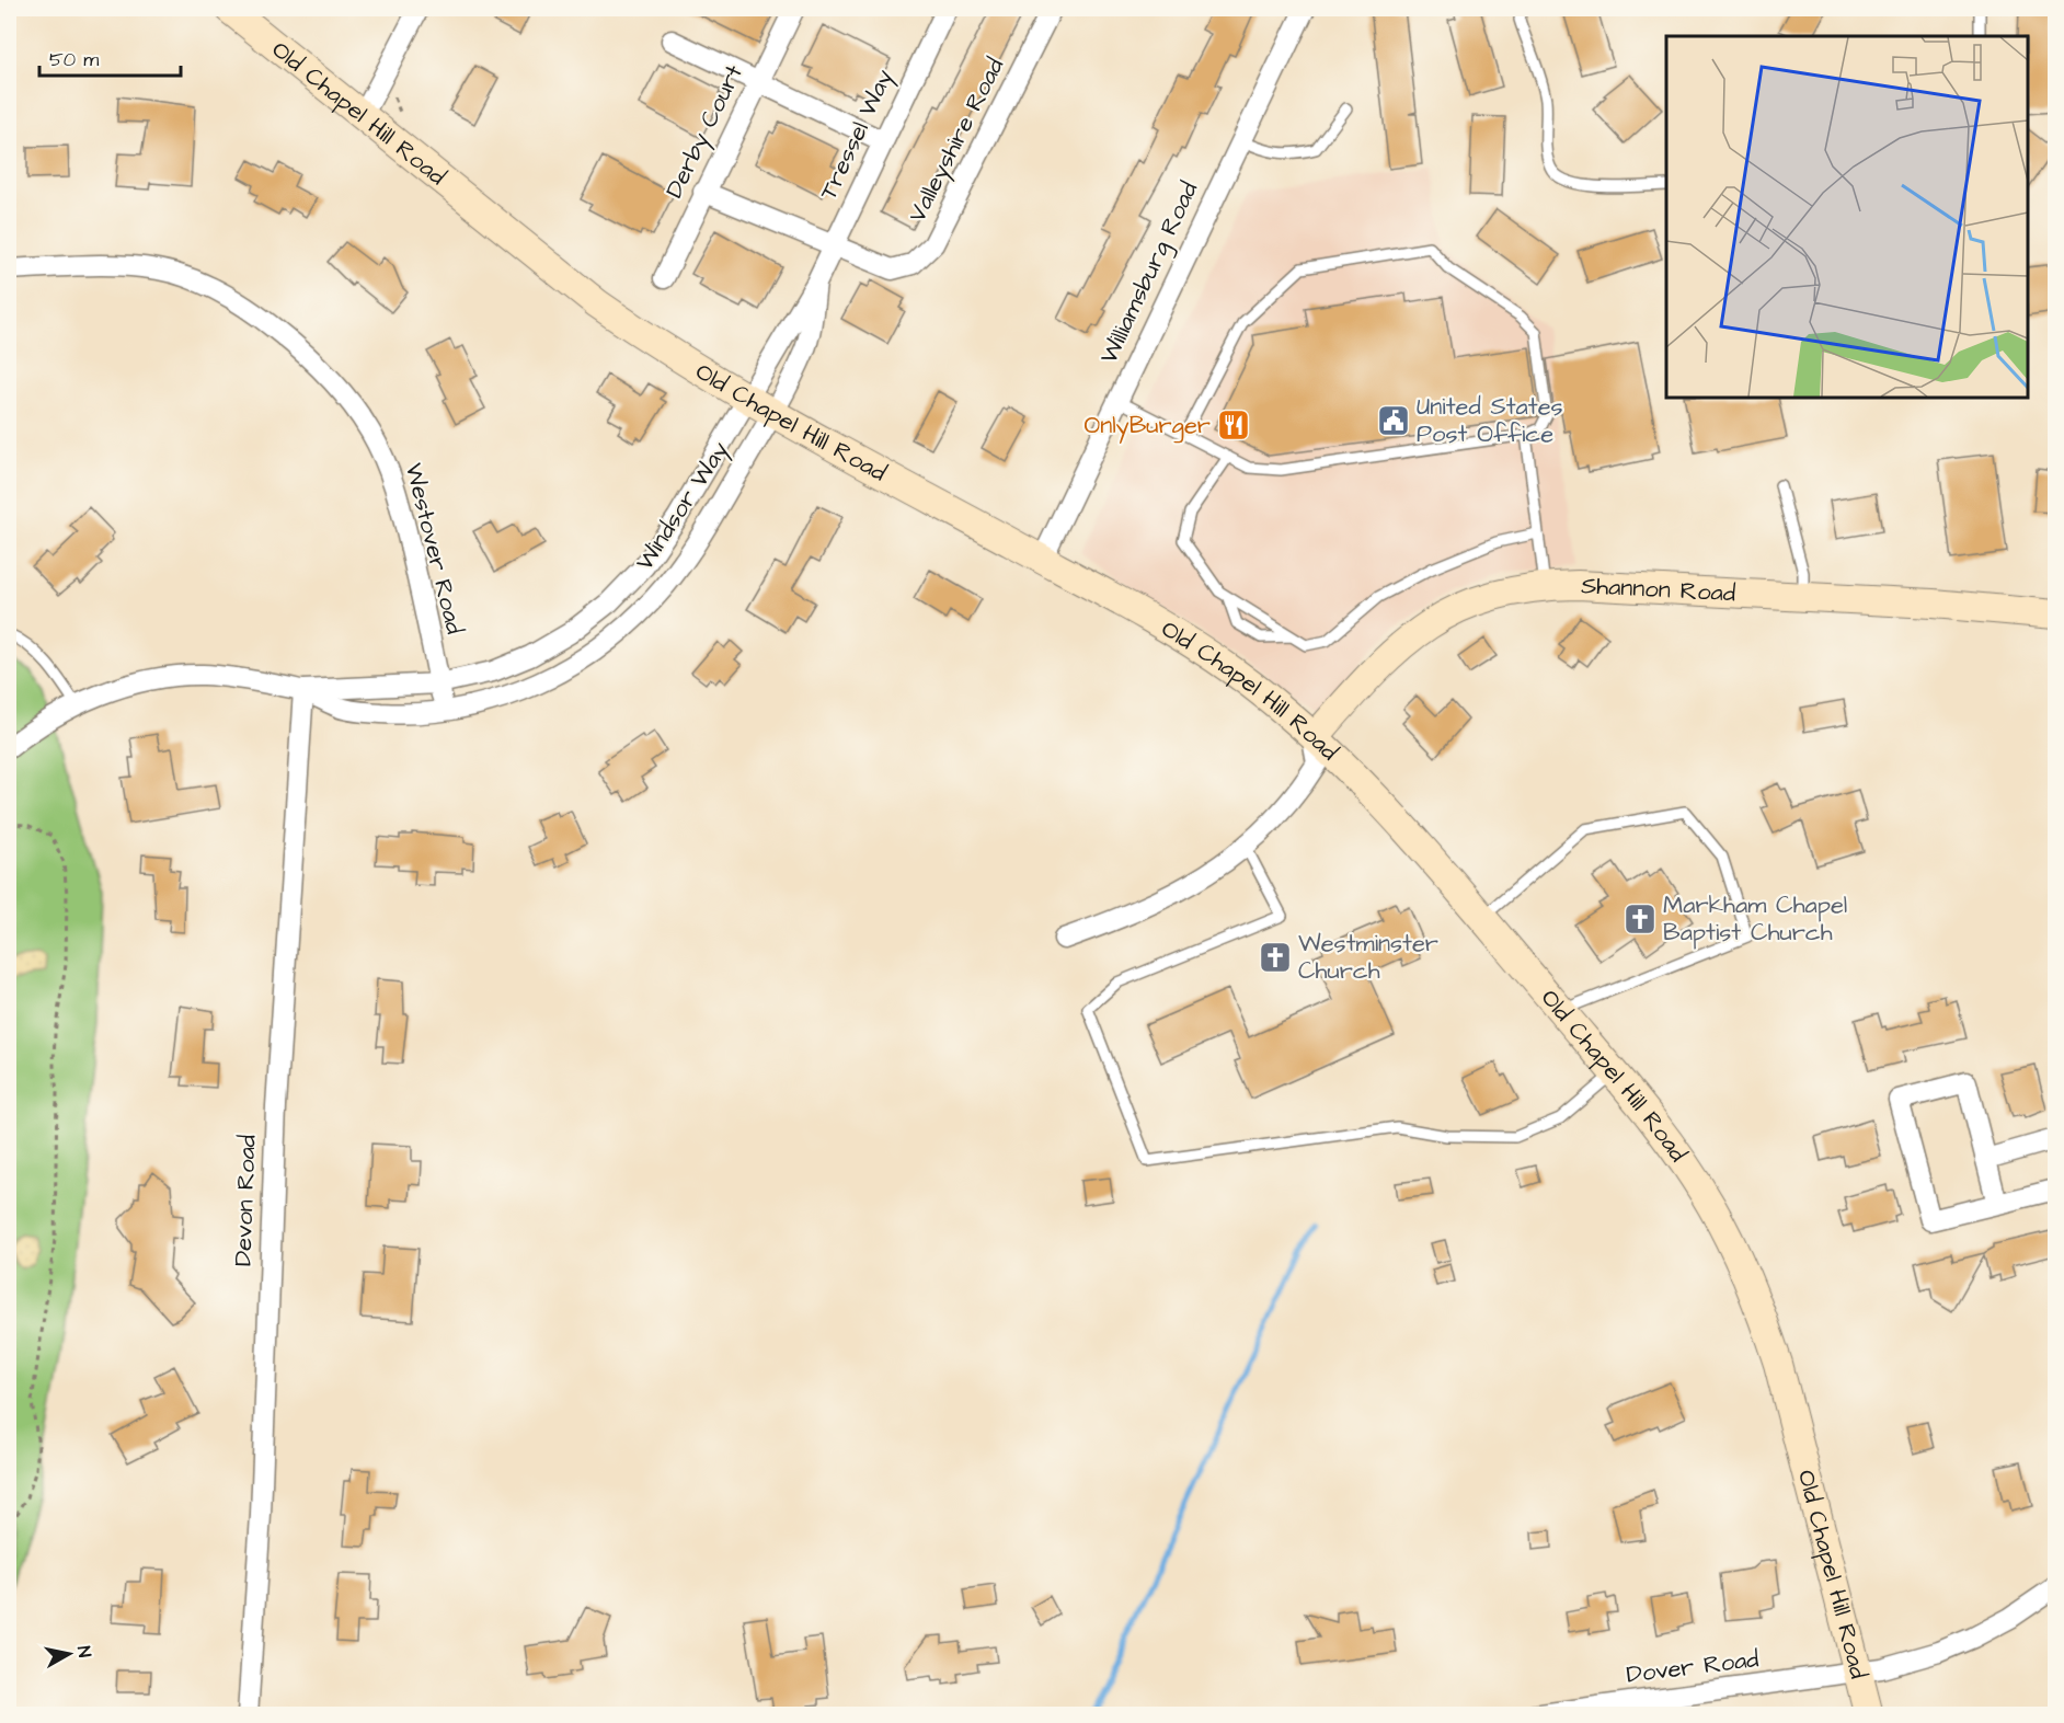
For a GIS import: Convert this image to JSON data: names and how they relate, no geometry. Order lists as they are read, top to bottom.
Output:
{
  "streets": {
    "street": [
      "Old Chapel Hill Road",
      "Derby Court",
      "Tressel Way",
      "Valleyshire Road",
      "Williamsburg Road",
      "Windsor Way",
      "Westover Road",
      "Shannon Road",
      "Devon Road",
      "Dover Road"
    ]
  },
  "crossings": [
    ["Old Chapel Hill Road", "Tressel Way"],
    ["Old Chapel Hill Road", "Williamsburg Road"],
    ["Old Chapel Hill Road", "Windsor Way"],
    ["Old Chapel Hill Road", "Shannon Road"],
    ["Old Chapel Hill Road", "Dover Road"],
    ["Derby Court", "Valleyshire Road"],
    ["Tressel Way", "Valleyshire Road"],
    ["Tressel Way", "Windsor Way"],
    ["Windsor Way", "Westover Road"],
    ["Windsor Way", "Devon Road"]
  ],
  "places": {
    "public building": ["United States Post Office"],
    "restaurant": ["OnlyBurger"],
    "church": ["Markham Chapel Baptist Church", "Westminster Church"]
  },
  "scale_bar": "50 m",
  "north": "right"
}
